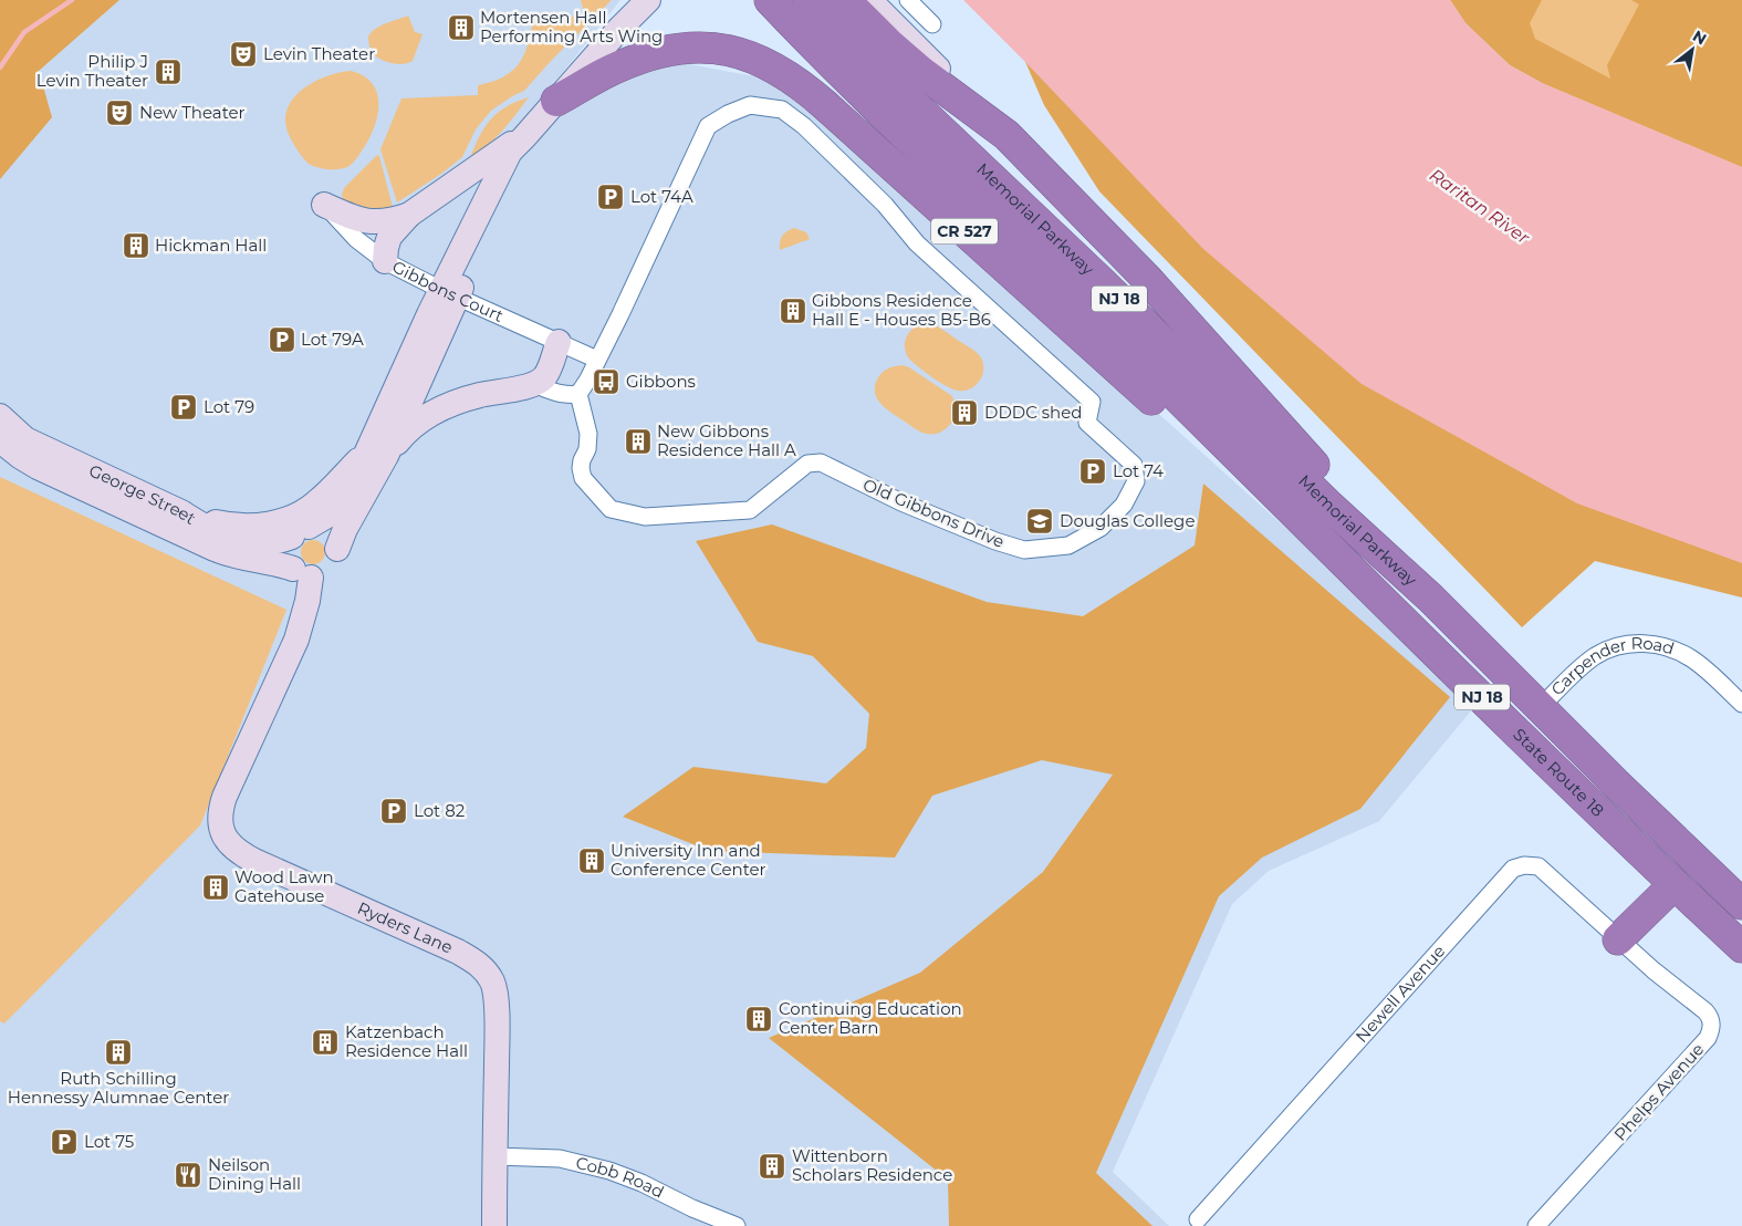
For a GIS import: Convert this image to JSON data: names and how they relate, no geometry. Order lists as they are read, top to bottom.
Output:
{
  "streets": {
    "highway": [
      "Memorial Parkway",
      "CR 527",
      "NJ 18",
      "State Route 18"
    ],
    "main road": ["George Street", "Ryders Lane"],
    "street": [
      "Gibbons Court",
      "Old Gibbons Drive",
      "Carpender Road",
      "Newell Avenue",
      "Phelps Avenue",
      "Cobb Road"
    ]
  },
  "crossings": [
    ["Memorial Parkway", "CR 527"],
    ["Memorial Parkway", "State Route 18"],
    ["CR 527", "George Street"],
    ["CR 527", "State Route 18"],
    ["Gibbons Court", "George Street"],
    ["Gibbons Court", "Old Gibbons Drive"],
    ["George Street", "Ryders Lane"],
    ["Carpender Road", "State Route 18"],
    ["Ryders Lane", "Cobb Road"],
    ["Newell Avenue", "Phelps Avenue"]
  ],
  "water": ["Raritan River"],
  "places": {
    "building": [
      "Mortensen Hall Performing Arts Wing",
      "Philip J Levin Theater",
      "Hickman Hall",
      "Gibbons Residence Hall E - Houses B5-B6",
      "DDDC shed",
      "New Gibbons Residence Hall A",
      "University Inn and Conference Center",
      "Wood Lawn Gatehouse",
      "Continuing Education Center Barn",
      "Katzenbach Residence Hall",
      "Ruth Schilling Hennessy Alumnae Center",
      "Wittenborn Scholars Residence"
    ],
    "theatre": ["Levin Theater", "New Theater"],
    "parking": [
      "Lot 74A",
      "Lot 79A",
      "Lot 79",
      "Lot 74",
      "Lot 82",
      "Lot 75"
    ],
    "bus stop": ["Gibbons"],
    "school or university": ["Douglas College"],
    "restaurant": ["Neilson Dining Hall"]
  },
  "north": "top right"
}
